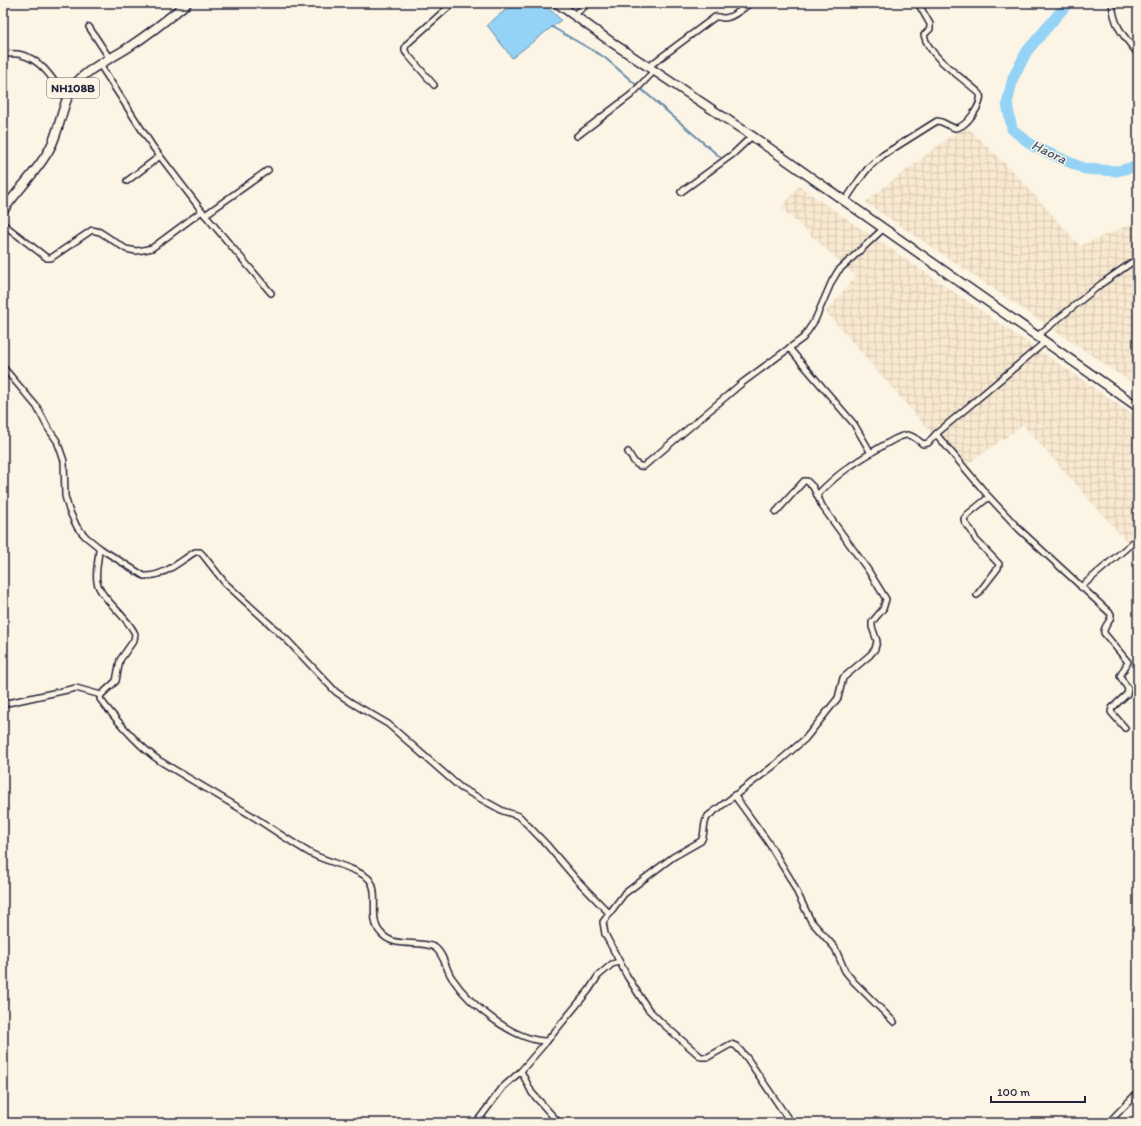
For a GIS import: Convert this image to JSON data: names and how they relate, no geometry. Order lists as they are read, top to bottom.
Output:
{
  "streets": {
    "main road": ["NH108B"]
  },
  "water": ["Haora"],
  "scale_bar": "100 m"
}
